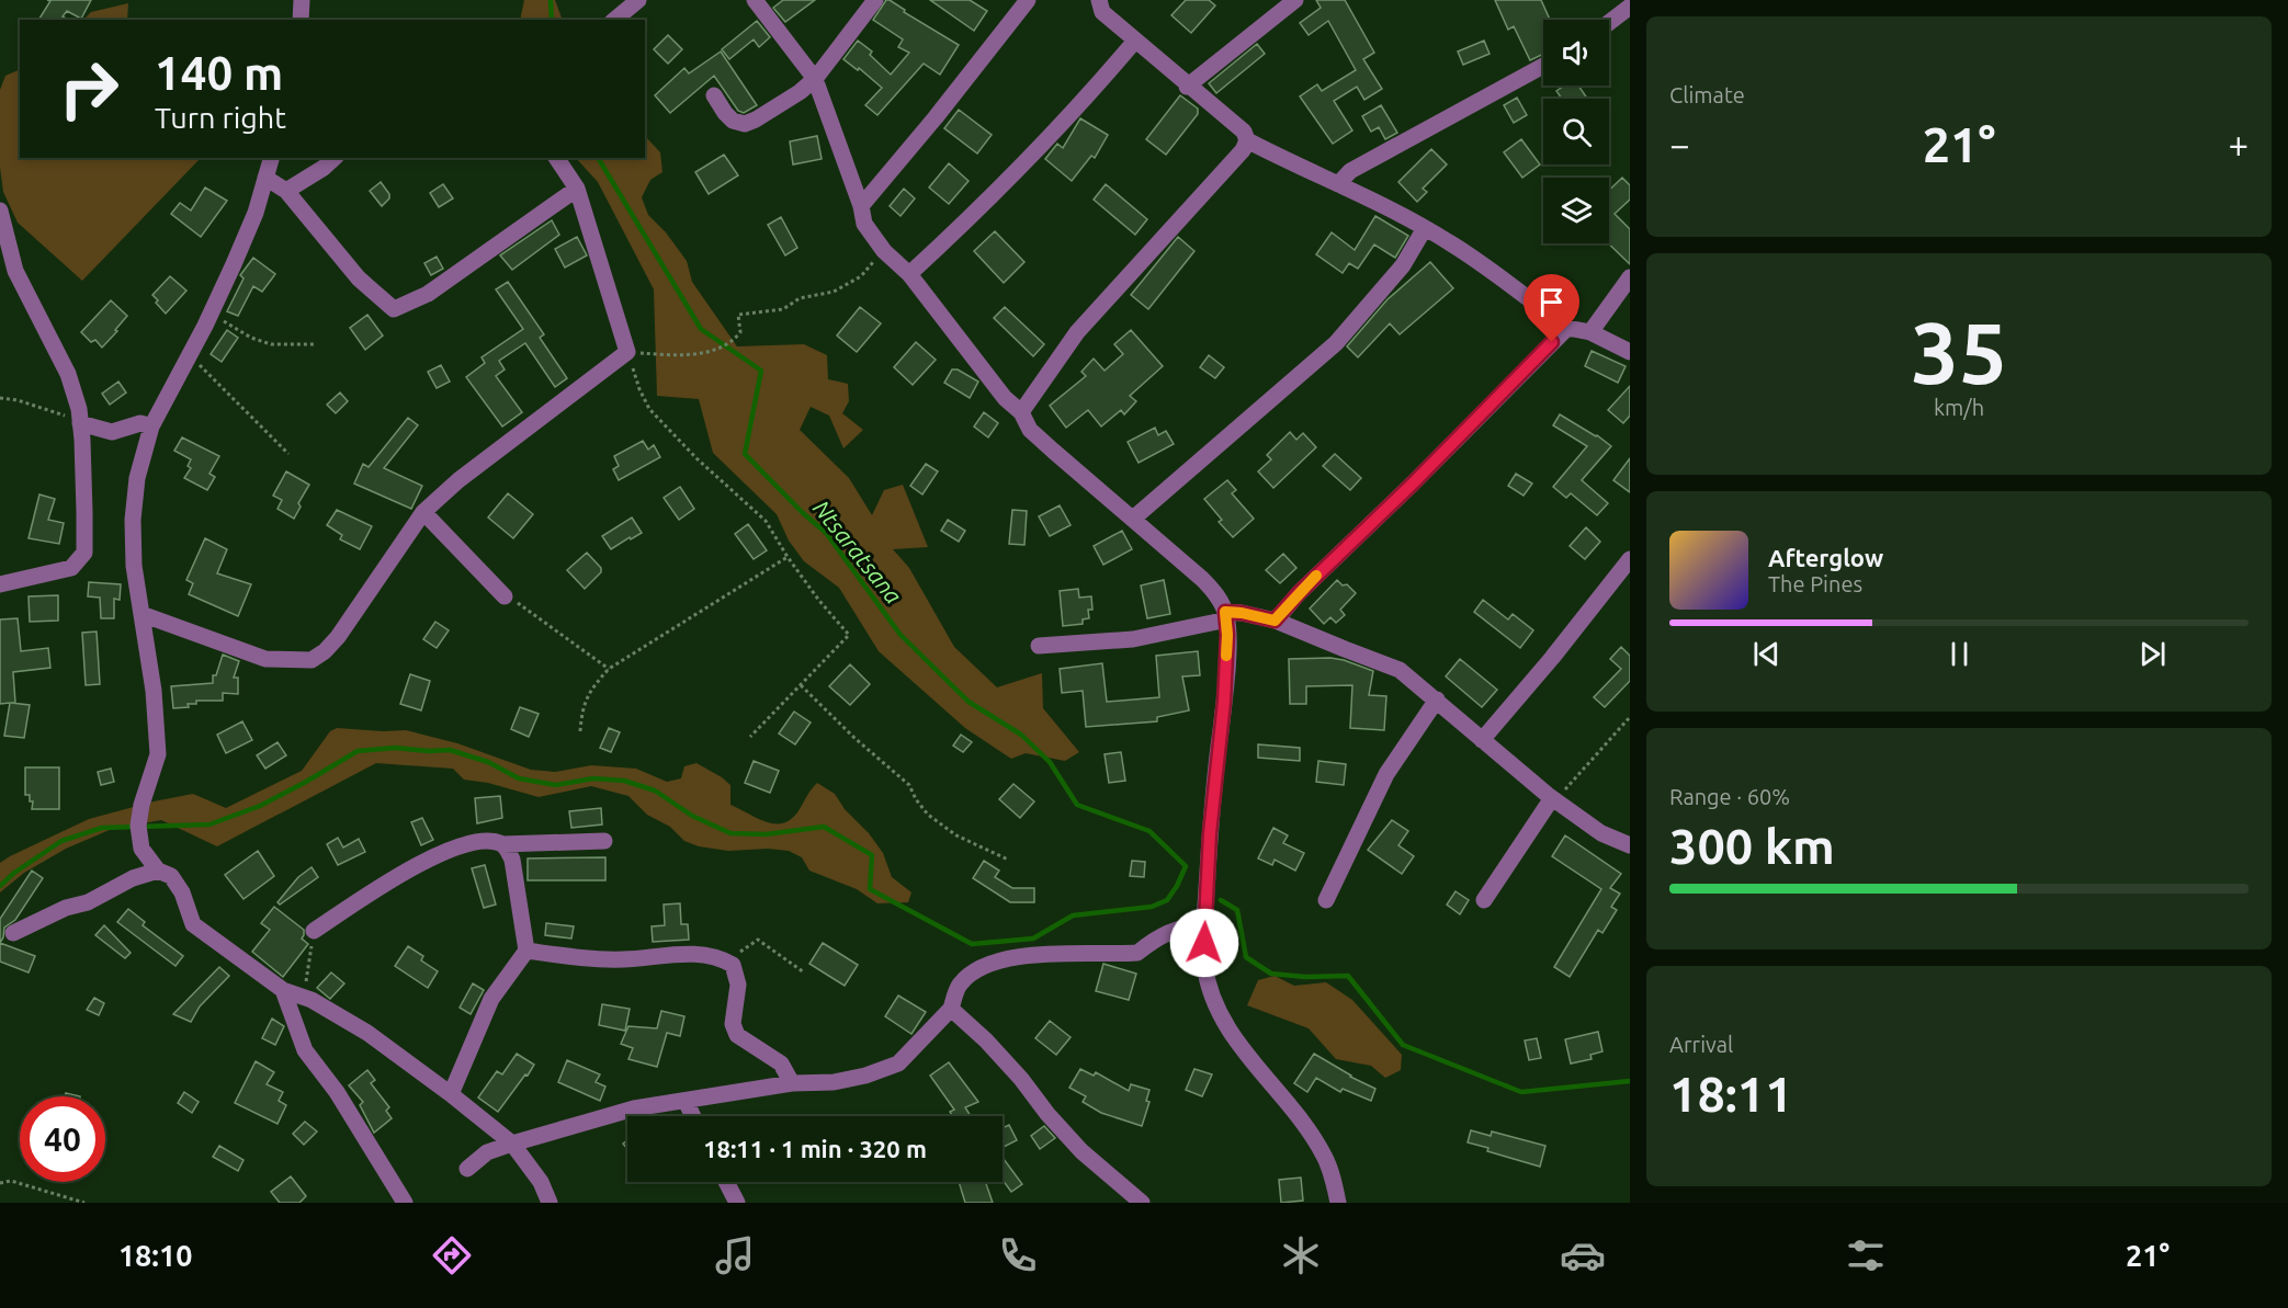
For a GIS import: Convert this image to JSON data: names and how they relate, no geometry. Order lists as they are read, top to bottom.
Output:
{
  "water": ["Ntsaratsana"],
  "page": {
    "tile": [
      "Climate",
      ["35", "km/h"],
      ["Range · 60%", "300 km"],
      ["Arrival", "18:11"]
    ],
    "turn": ["140 m", "Turn right"],
    "heat": ["−", "21°", "+"],
    "song": ["Afterglow", "The Pines"],
    "limit": "40",
    "trip": "18:11 · 1 min · 320 m",
    "tabs": ["18:10", "21°"]
  }
}
